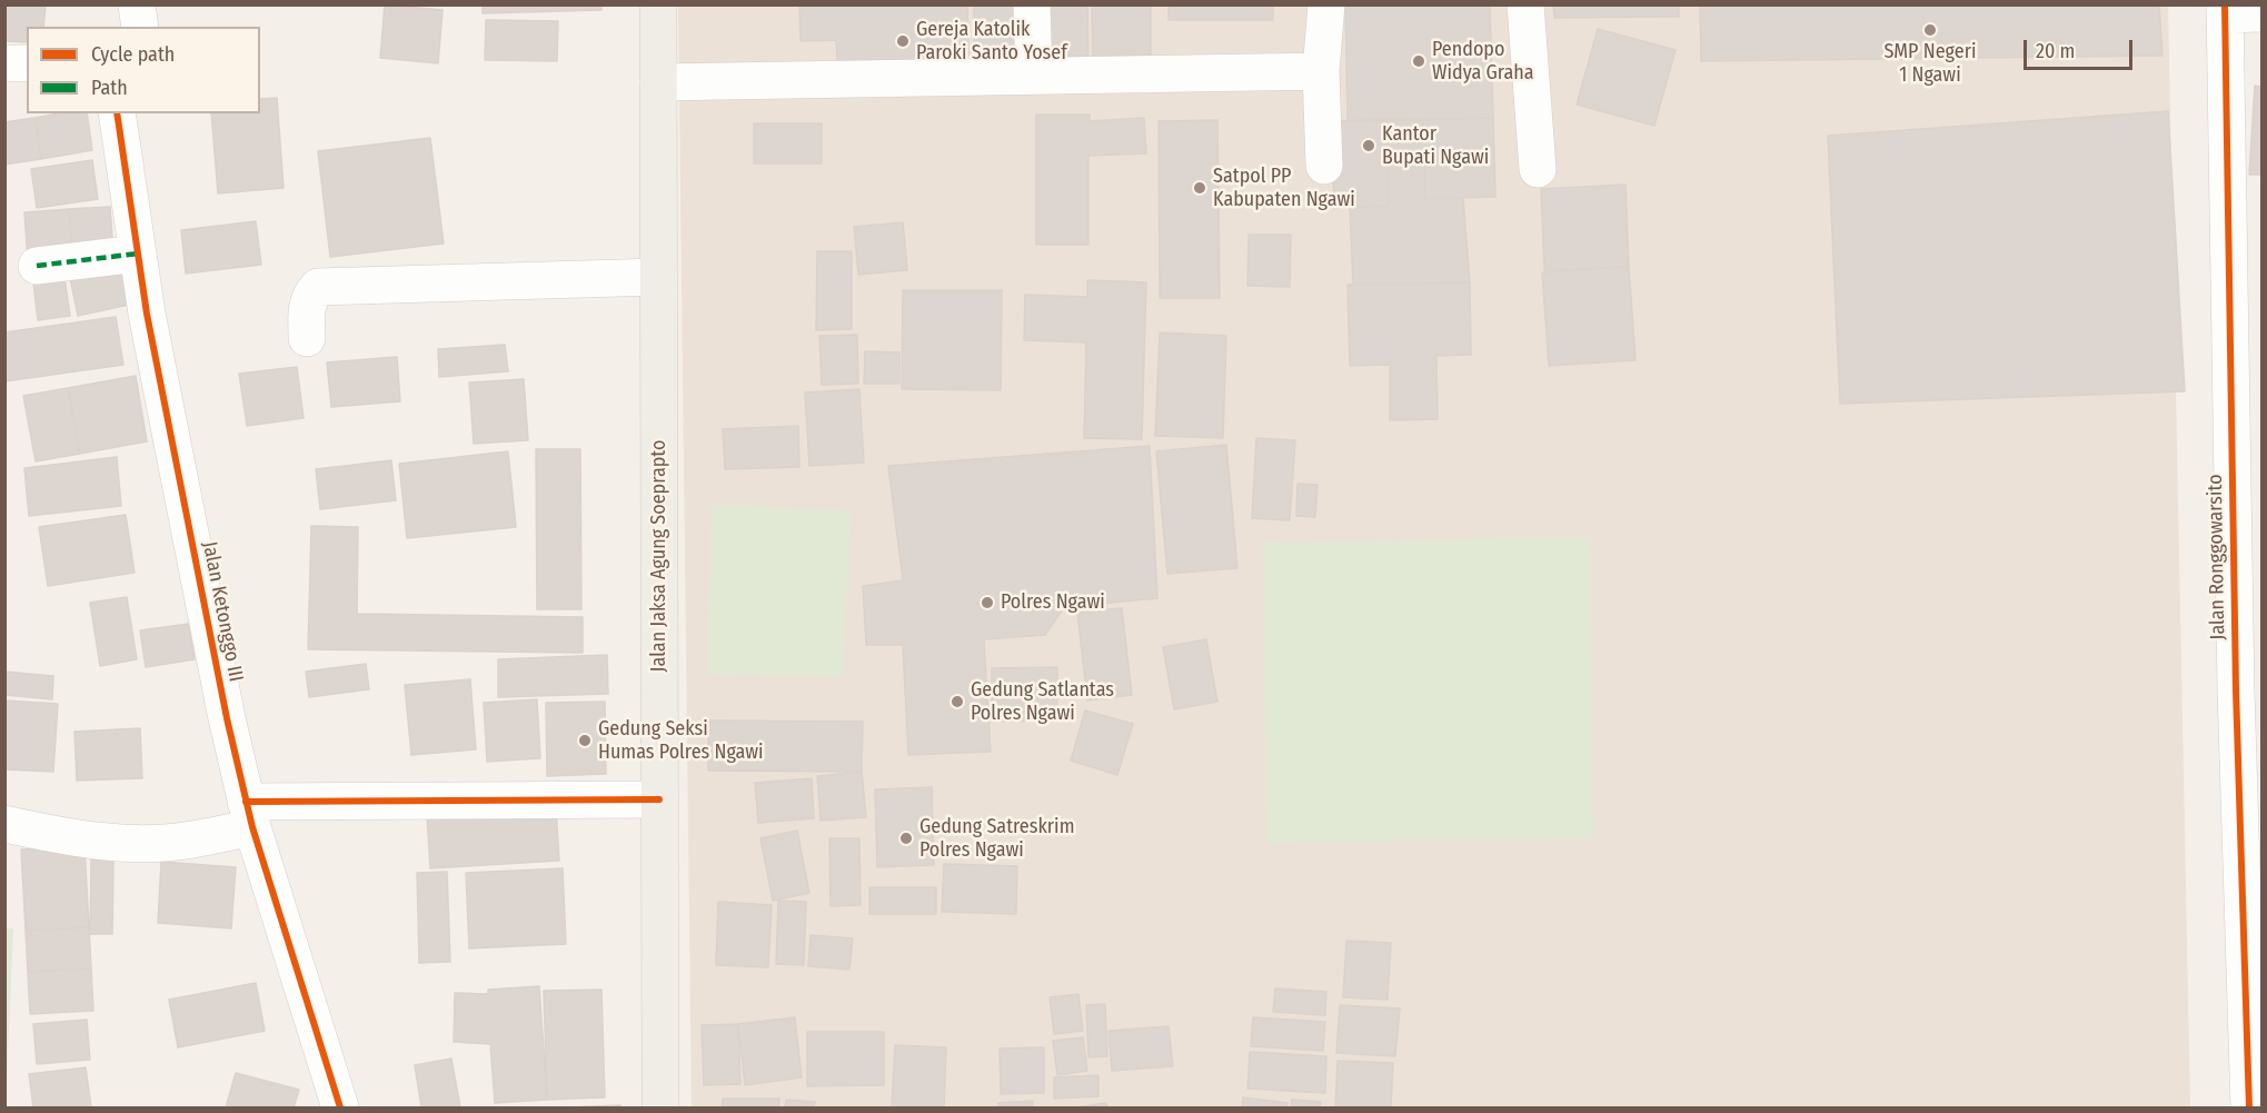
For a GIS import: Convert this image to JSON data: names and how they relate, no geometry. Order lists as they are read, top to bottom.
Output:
{
  "streets": {
    "main road": ["Jalan Jaksa Agung Soeprapto"],
    "street": ["Jalan Ronggowarsito", "Jalan Ketonggo III"]
  },
  "places": [
    "SMP Negeri 1 Ngawi",
    "Gereja Katolik Paroki Santo Yosef",
    "Pendopo Widya Graha",
    "Kantor Bupati Ngawi",
    "Satpol PP Kabupaten Ngawi",
    "Polres Ngawi",
    "Gedung Satlantas Polres Ngawi",
    "Gedung Seksi Humas Polres Ngawi",
    "Gedung Satreskrim Polres Ngawi"
  ],
  "legend": ["Cycle path", "Path"],
  "scale_bar": "20 m"
}
